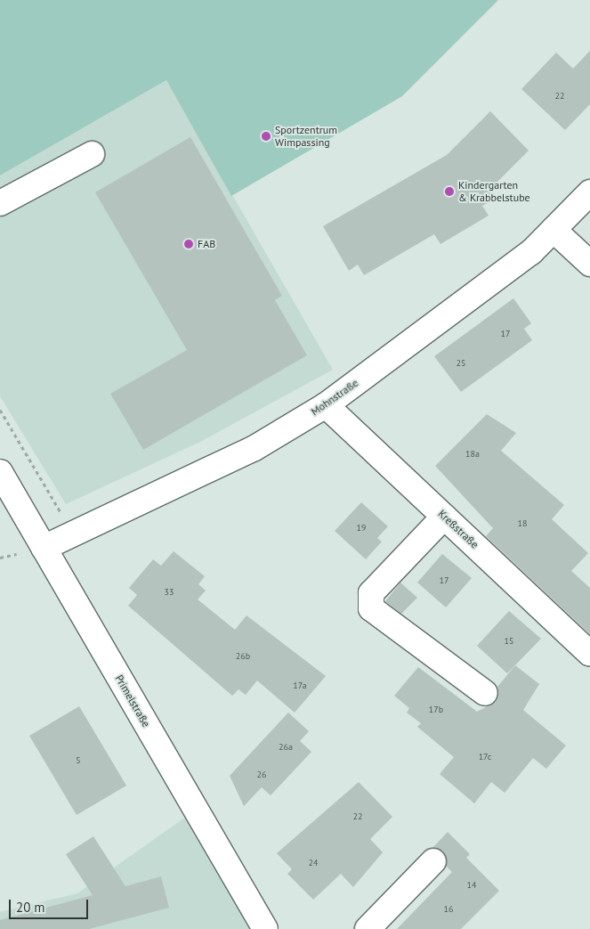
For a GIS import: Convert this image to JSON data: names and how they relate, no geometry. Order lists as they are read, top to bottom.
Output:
{
  "streets": {
    "street": ["Mohnstraße", "Kreßstraße", "Primelstraße"]
  },
  "crossings": [
    ["Mohnstraße", "Kreßstraße"],
    ["Mohnstraße", "Primelstraße"]
  ],
  "places": ["Sportzentrum Wimpassing", "Kindergarten & Krabbelstube", "FAB"],
  "house_numbers": [
    "22",
    "17",
    "25",
    "18a",
    "18",
    "19",
    "17",
    "33",
    "15",
    "26b",
    "17a",
    "17b",
    "26a",
    "17c",
    "5",
    "26",
    "22",
    "24",
    "14",
    "16"
  ],
  "scale_bar": "20 m"
}
